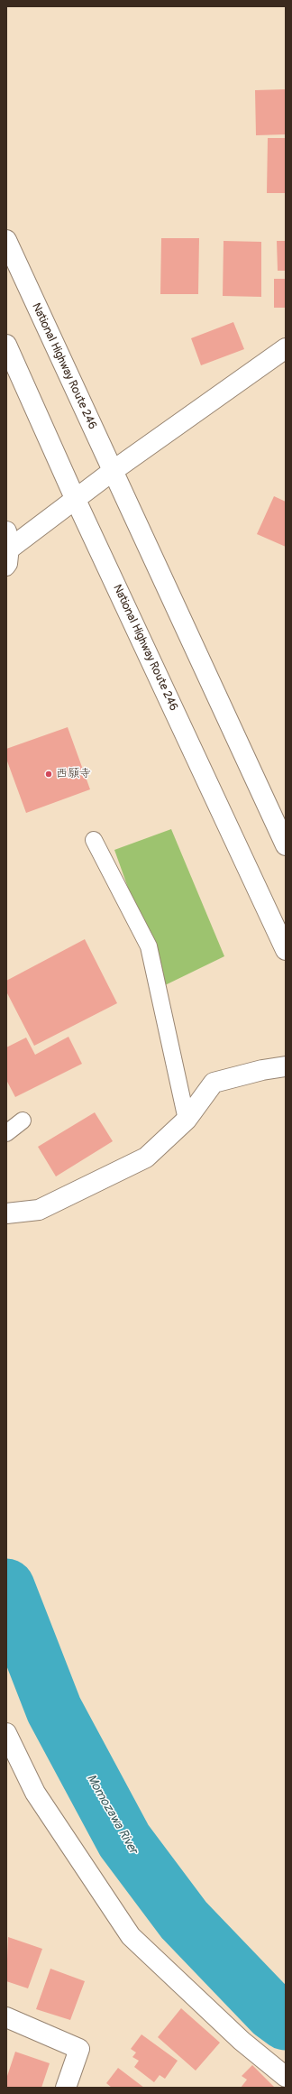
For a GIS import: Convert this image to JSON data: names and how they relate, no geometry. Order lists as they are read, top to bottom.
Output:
{
  "streets": {
    "main road": ["National Highway Route 246"]
  },
  "water": ["Momozawa River"],
  "places": ["西願寺"]
}
